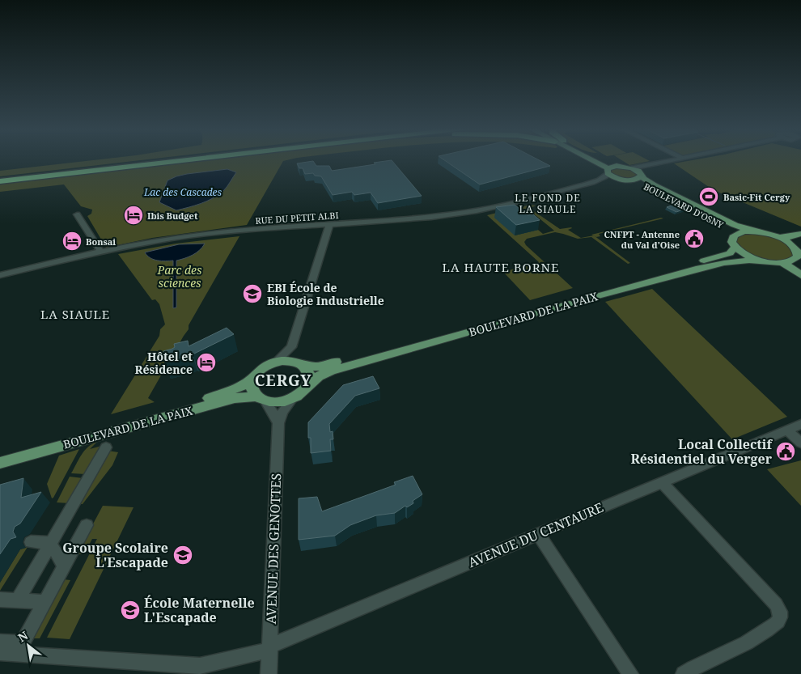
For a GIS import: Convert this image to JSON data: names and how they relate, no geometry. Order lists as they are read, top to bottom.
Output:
{
  "streets": {
    "main road": ["BOULEVARD D'OSNY", "BOULEVARD DE LA PAIX"],
    "street": ["RUE DU PETIT ALBI", "AVENUE DU CENTAURE", "AVENUE DES GENOTTES"]
  },
  "crossings": [
    ["BOULEVARD DE LA PAIX", "AVENUE DES GENOTTES"],
    ["AVENUE DU CENTAURE", "AVENUE DES GENOTTES"]
  ],
  "districts": [
    "LE FOND DE LA SIAULE",
    "LA HAUTE BORNE",
    "LA SIAULE",
    "CERGY"
  ],
  "water": ["Lac des Cascades"],
  "parks": ["Parc des sciences"],
  "places": {
    "sports": ["Basic-Fit Cergy"],
    "hotel": ["Ibis Budget", "Bonsai", "Hôtel et Résidence"],
    "public building": ["CNFPT - Antenne du Val d'Oise", "Local Collectif Résidentiel du Verger"],
    "school or university": ["EBI École de Biologie Industrielle", "Groupe Scolaire L'Escapade", "École Maternelle L'Escapade"]
  },
  "north": "top left"
}
